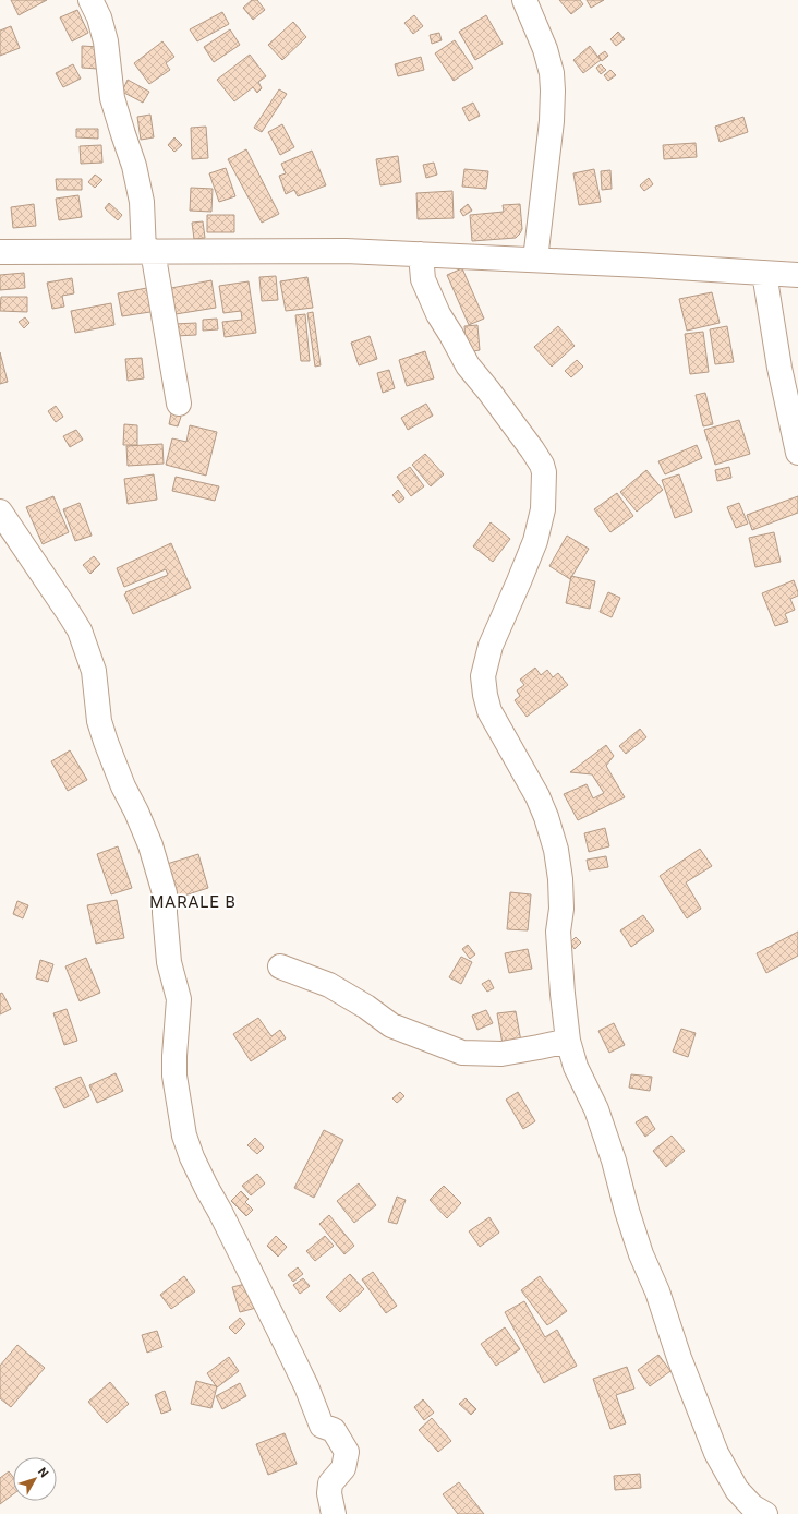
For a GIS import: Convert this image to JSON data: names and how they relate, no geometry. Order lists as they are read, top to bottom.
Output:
{
  "districts": ["MARALE B"],
  "north": "top right"
}
